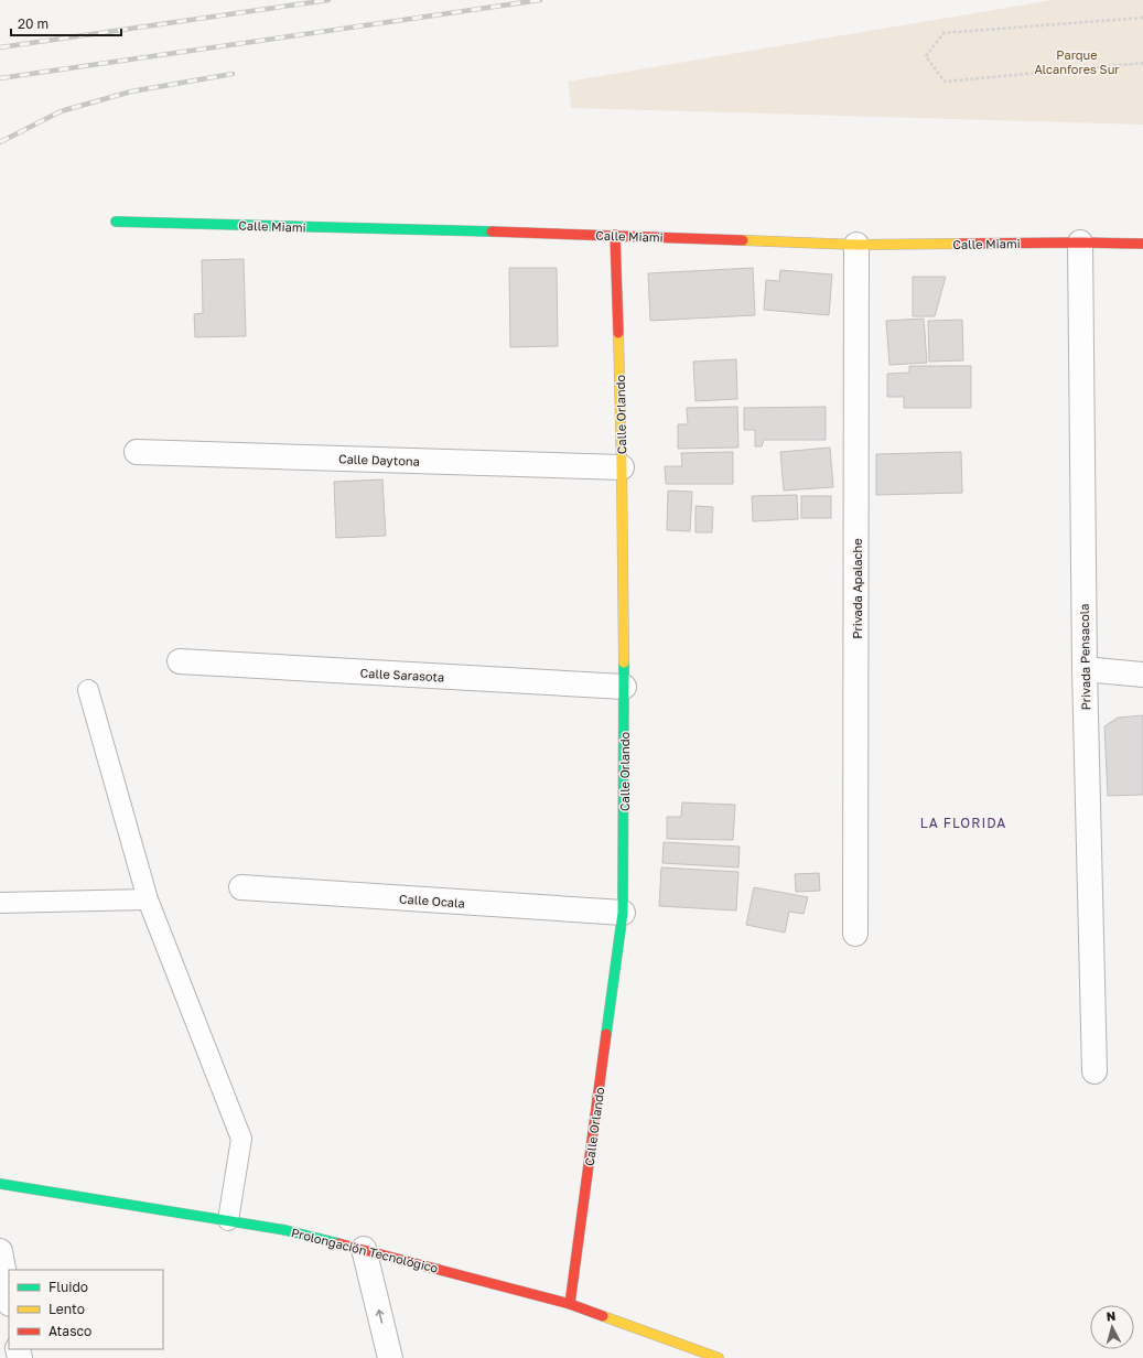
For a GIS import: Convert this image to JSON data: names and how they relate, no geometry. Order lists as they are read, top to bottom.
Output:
{
  "streets": {
    "street": [
      "Calle Miami",
      "Calle Orlando",
      "Calle Daytona",
      "Privada Apalache",
      "Privada Pensacola",
      "Calle Sarasota",
      "Calle Ocala",
      "Prolongación Tecnológico"
    ]
  },
  "crossings": [
    ["Calle Miami", "Calle Orlando"],
    ["Calle Miami", "Privada Apalache"],
    ["Calle Miami", "Privada Pensacola"],
    ["Calle Orlando", "Calle Daytona"],
    ["Calle Orlando", "Calle Sarasota"],
    ["Calle Orlando", "Calle Ocala"],
    ["Calle Orlando", "Prolongación Tecnológico"]
  ],
  "districts": ["LA FLORIDA"],
  "parks": ["Parque Alcanfores Sur"],
  "legend": ["Fluido", "Lento", "Atasco"],
  "scale_bar": "20 m",
  "north": "top"
}
